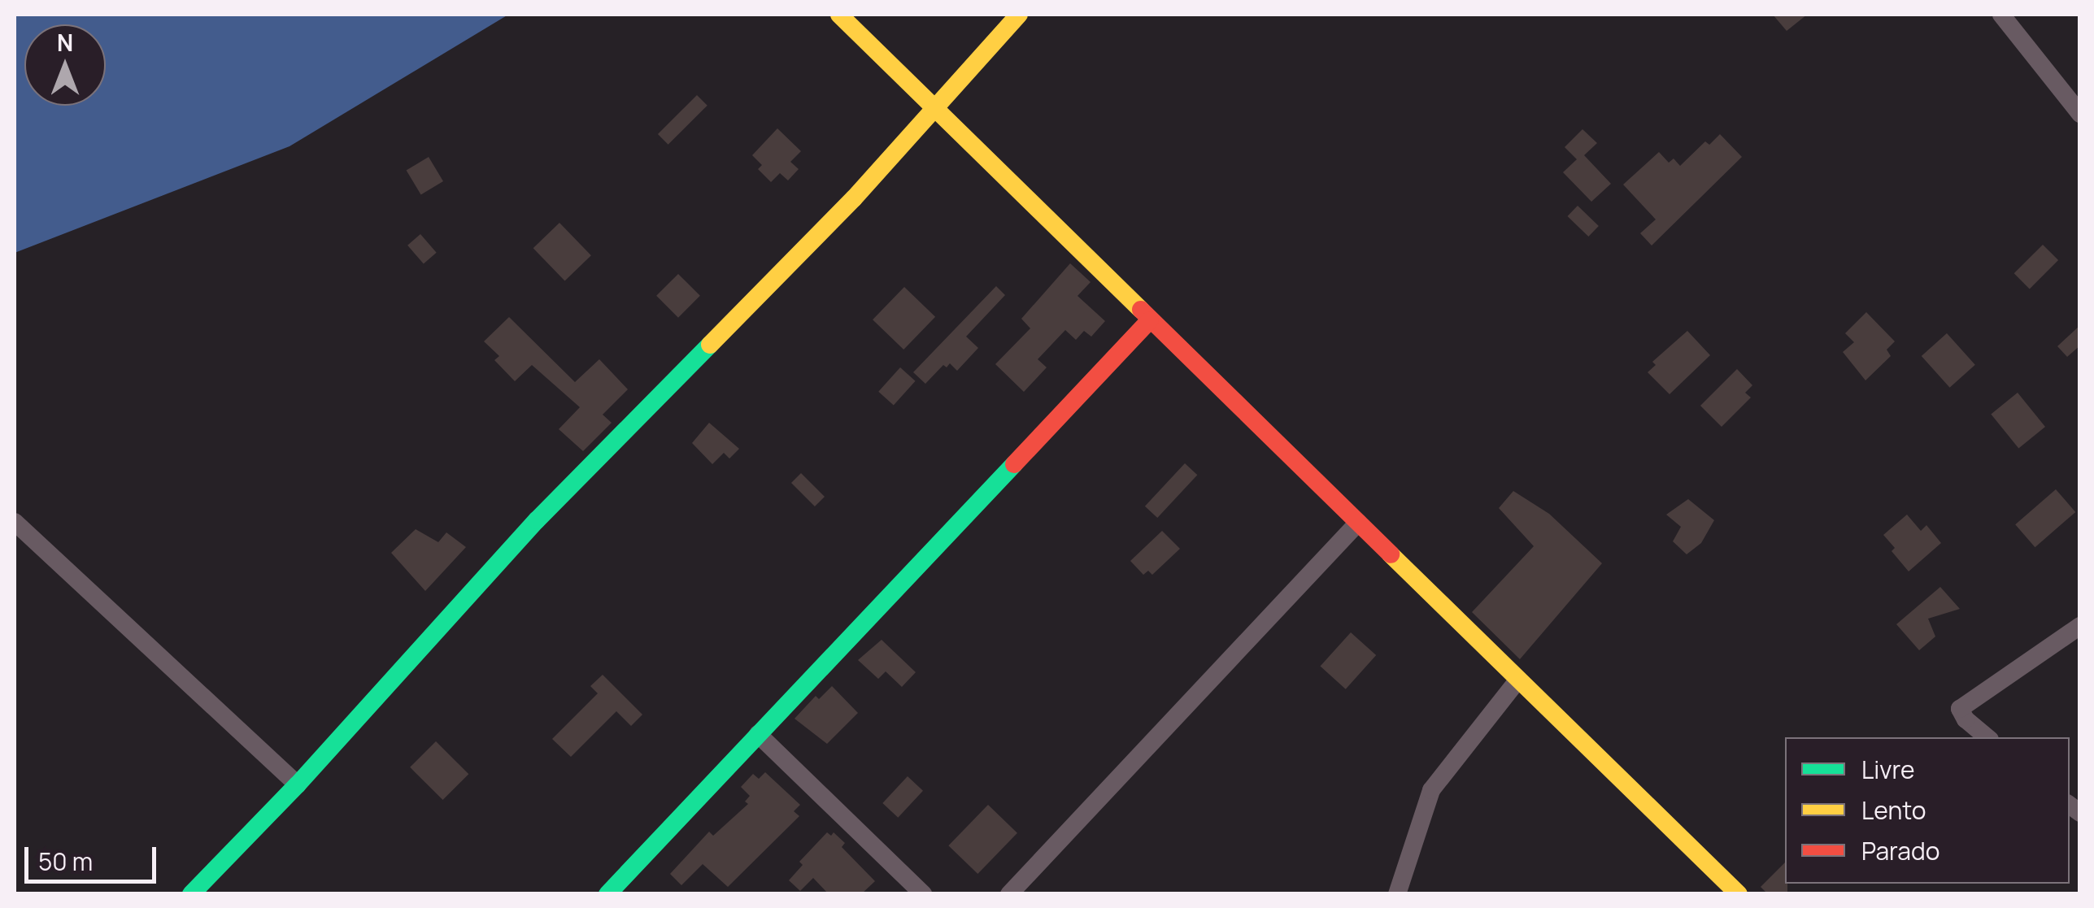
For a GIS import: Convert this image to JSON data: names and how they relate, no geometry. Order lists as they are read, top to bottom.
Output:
{
  "legend": ["Livre", "Lento", "Parado"],
  "scale_bar": "50 m",
  "north": "top"
}
